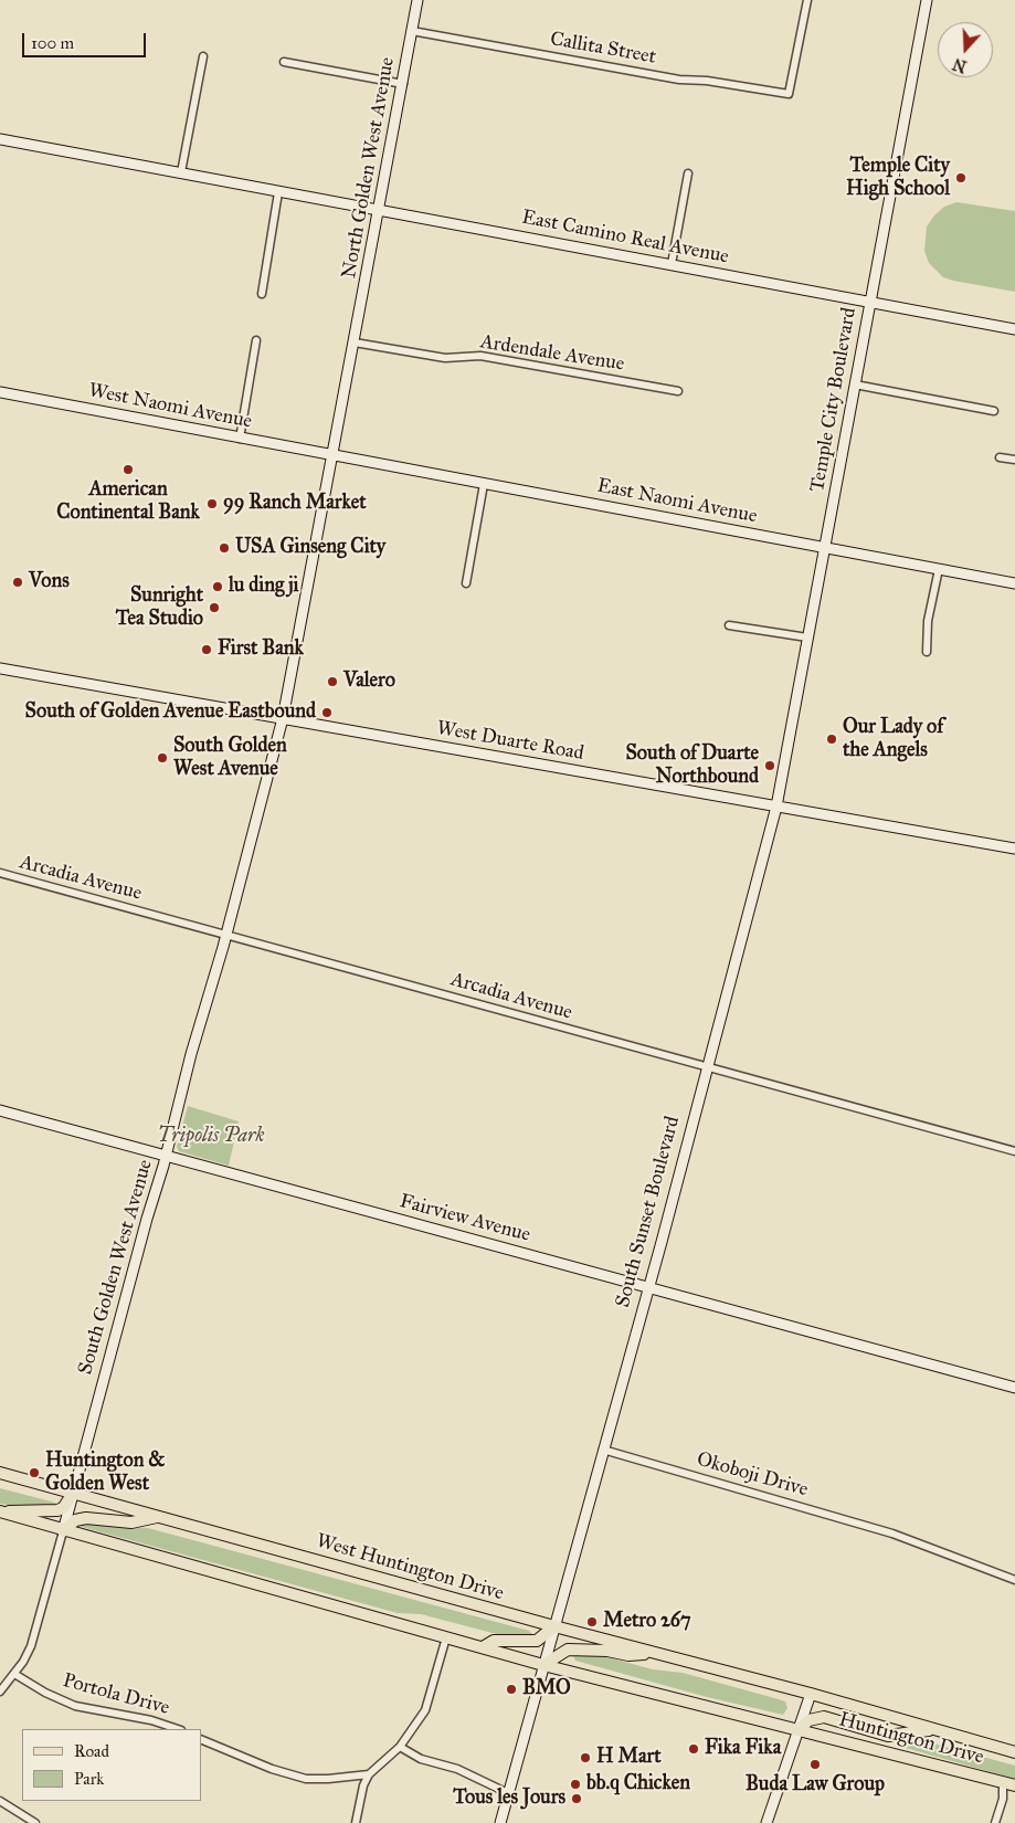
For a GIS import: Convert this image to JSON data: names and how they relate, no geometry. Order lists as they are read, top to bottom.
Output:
{
  "streets": {
    "main road": ["West Huntington Drive", "Huntington Drive"],
    "street": [
      "Callita Street",
      "North Golden West Avenue",
      "East Camino Real Avenue",
      "Ardendale Avenue",
      "Temple City Boulevard",
      "West Naomi Avenue",
      "East Naomi Avenue",
      "West Duarte Road",
      "Arcadia Avenue",
      "South Sunset Boulevard",
      "Fairview Avenue",
      "South Golden West Avenue",
      "Okoboji Drive",
      "Portola Drive"
    ]
  },
  "crossings": [
    ["Callita Street", "North Golden West Avenue"],
    ["North Golden West Avenue", "East Camino Real Avenue"],
    ["North Golden West Avenue", "Ardendale Avenue"],
    ["North Golden West Avenue", "South Golden West Avenue"],
    ["East Camino Real Avenue", "Temple City Boulevard"],
    ["Ardendale Avenue", "South Golden West Avenue"],
    ["Temple City Boulevard", "East Naomi Avenue"],
    ["Temple City Boulevard", "West Duarte Road"],
    ["Temple City Boulevard", "South Sunset Boulevard"],
    ["West Naomi Avenue", "East Naomi Avenue"],
    ["West Naomi Avenue", "South Golden West Avenue"],
    ["East Naomi Avenue", "South Golden West Avenue"],
    ["West Duarte Road", "South Sunset Boulevard"],
    ["West Duarte Road", "South Golden West Avenue"],
    ["Arcadia Avenue", "South Sunset Boulevard"],
    ["Arcadia Avenue", "South Golden West Avenue"],
    ["South Sunset Boulevard", "Fairview Avenue"],
    ["South Sunset Boulevard", "Okoboji Drive"],
    ["South Sunset Boulevard", "West Huntington Drive"],
    ["Fairview Avenue", "South Golden West Avenue"],
    ["South Golden West Avenue", "West Huntington Drive"],
    ["West Huntington Drive", "Huntington Drive"]
  ],
  "parks": ["Tripolis Park"],
  "places": [
    "Temple City High School",
    "American Continental Bank",
    "99 Ranch Market",
    "USA Ginseng City",
    "Vons",
    "lu ding ji",
    "Sunright Tea Studio",
    "First Bank",
    "Valero",
    "South of Golden Avenue Eastbound",
    "Our Lady of the Angels",
    "South Golden West Avenue",
    "South of Duarte Northbound",
    "Huntington & Golden West",
    "Metro 267",
    "BMO",
    "Fika Fika",
    "H Mart",
    "Buda Law Group",
    "bb.q Chicken",
    "Tous les Jours"
  ],
  "legend": ["Road", "Park"],
  "scale_bar": "100 m",
  "north": "bottom"
}
